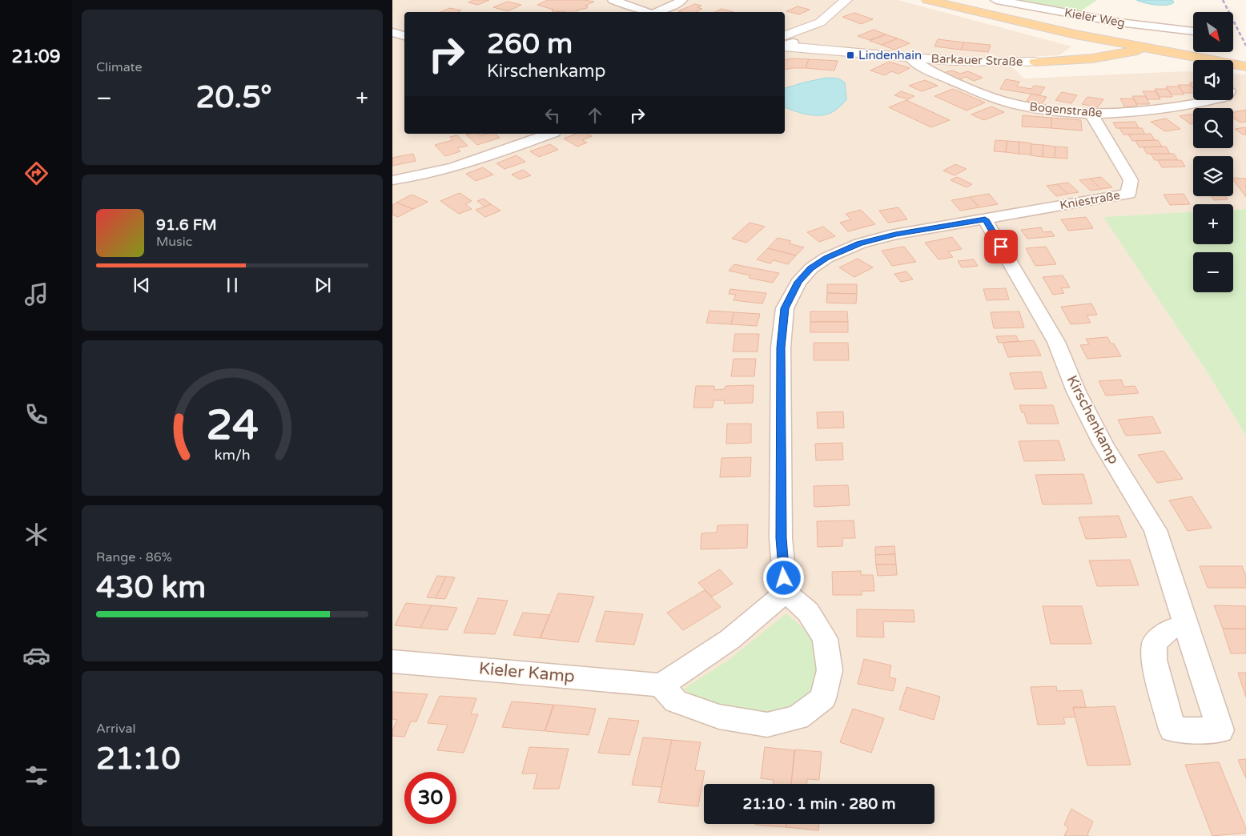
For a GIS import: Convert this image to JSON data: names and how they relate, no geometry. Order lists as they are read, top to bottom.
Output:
{
  "streets": {
    "street": [
      "Kieler Weg",
      "Barkauer Straße",
      "Bogenstraße",
      "Kniestraße",
      "Kirschenkamp",
      "Kieler Kamp"
    ]
  },
  "crossings": [
    ["Barkauer Straße", "Bogenstraße"],
    ["Bogenstraße", "Kniestraße"],
    ["Kniestraße", "Kirschenkamp"]
  ],
  "places": {
    "transit": ["Lindenhain"]
  },
  "north": "bottom right",
  "page": {
    "tabs": "21:09",
    "tile": [
      "Climate",
      ["Range · 86%", "430 km"],
      ["Arrival", "21:10"]
    ],
    "map_buttons": ["+", "−"],
    "turn": ["260 m", "Kirschenkamp"],
    "heat": ["−", "20.5°", "+"],
    "song": ["91.6 FM", "Music"],
    "limit": "30",
    "trip": "21:10 · 1 min · 280 m",
    "gauge": ["24", "km/h"]
  }
}
